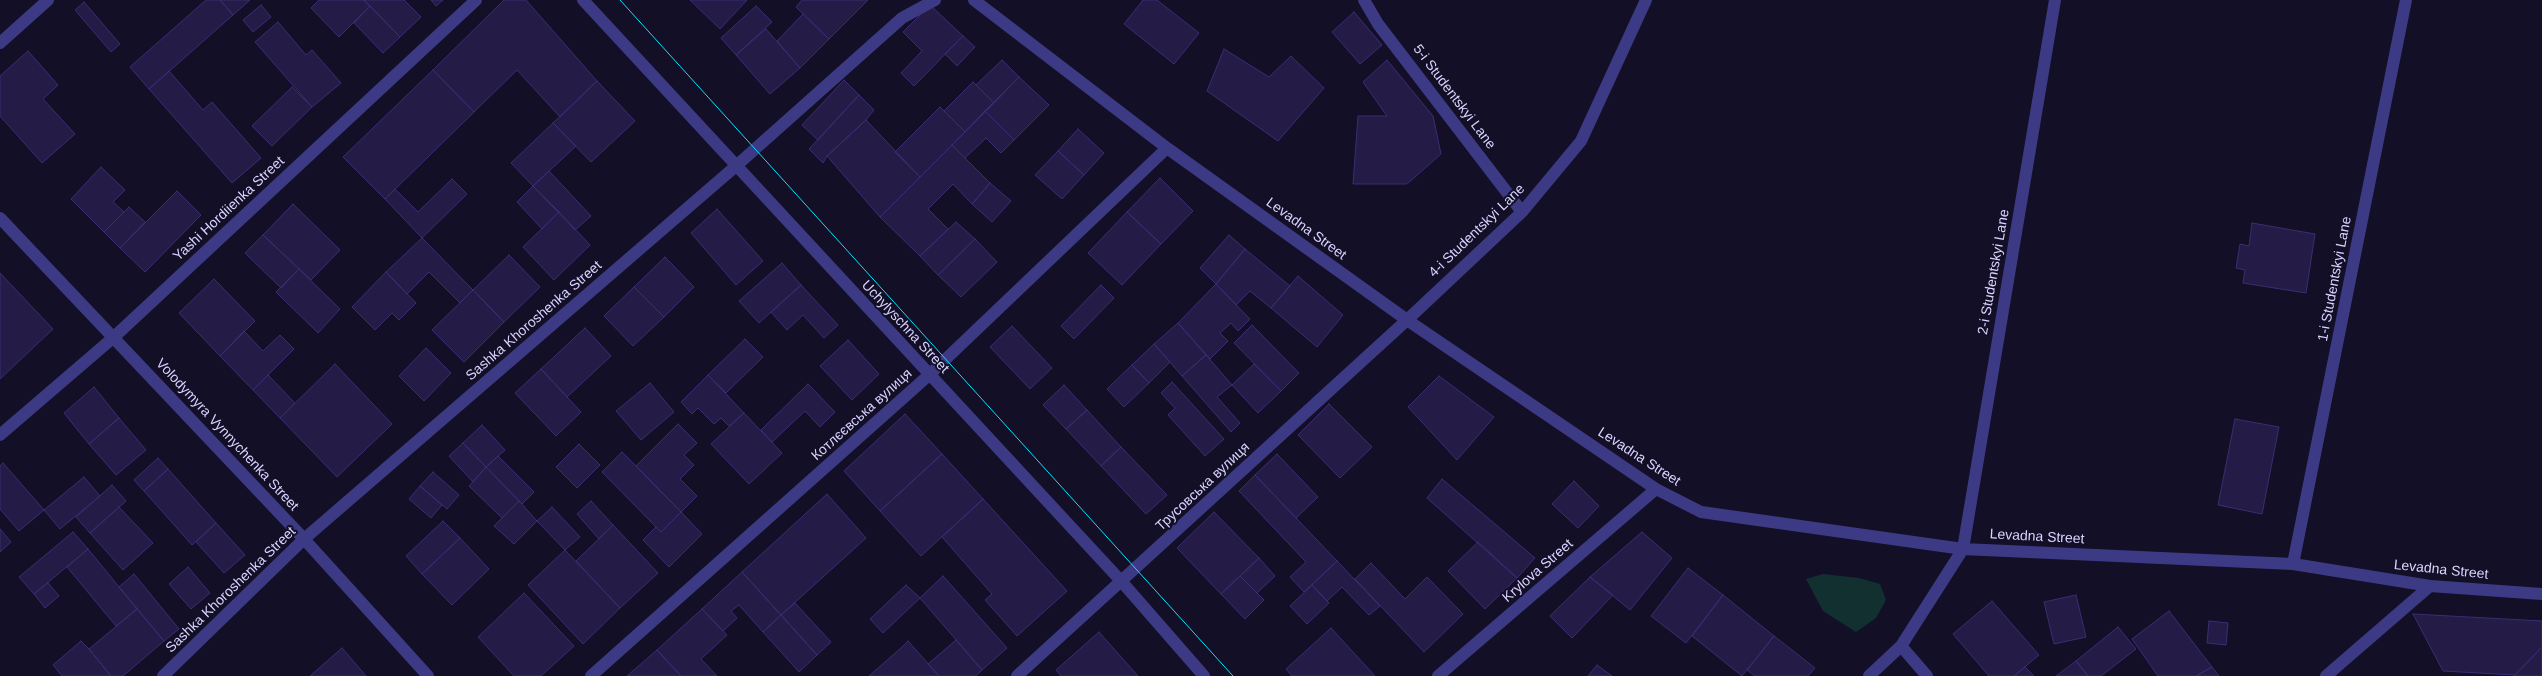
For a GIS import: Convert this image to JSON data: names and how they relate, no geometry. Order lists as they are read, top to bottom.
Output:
{
  "streets": {
    "street": [
      "5-i Studentskyi Lane",
      "Yashi Hordiienka Street",
      "Levadna Street",
      "4-i Studentskyi Lane",
      "2-i Studentskyi Lane",
      "1-i Studentskyi Lane",
      "Sashka Khoroshenka Street",
      "Uchylyschna Street",
      "Котлєєвська вулиця",
      "Volodymyra Vynnychenka Street",
      "Трусовська вулиця",
      "Krylova Street"
    ]
  },
  "crossings": [
    ["5-i Studentskyi Lane", "4-i Studentskyi Lane"],
    ["Yashi Hordiienka Street", "Volodymyra Vynnychenka Street"],
    ["Levadna Street", "4-i Studentskyi Lane"],
    ["Levadna Street", "2-i Studentskyi Lane"],
    ["Levadna Street", "1-i Studentskyi Lane"],
    ["Levadna Street", "Котлєєвська вулиця"],
    ["Levadna Street", "Трусовська вулиця"],
    ["Levadna Street", "Krylova Street"],
    ["4-i Studentskyi Lane", "Трусовська вулиця"],
    ["Sashka Khoroshenka Street", "Uchylyschna Street"],
    ["Sashka Khoroshenka Street", "Volodymyra Vynnychenka Street"],
    ["Uchylyschna Street", "Котлєєвська вулиця"],
    ["Uchylyschna Street", "Трусовська вулиця"]
  ]
}
